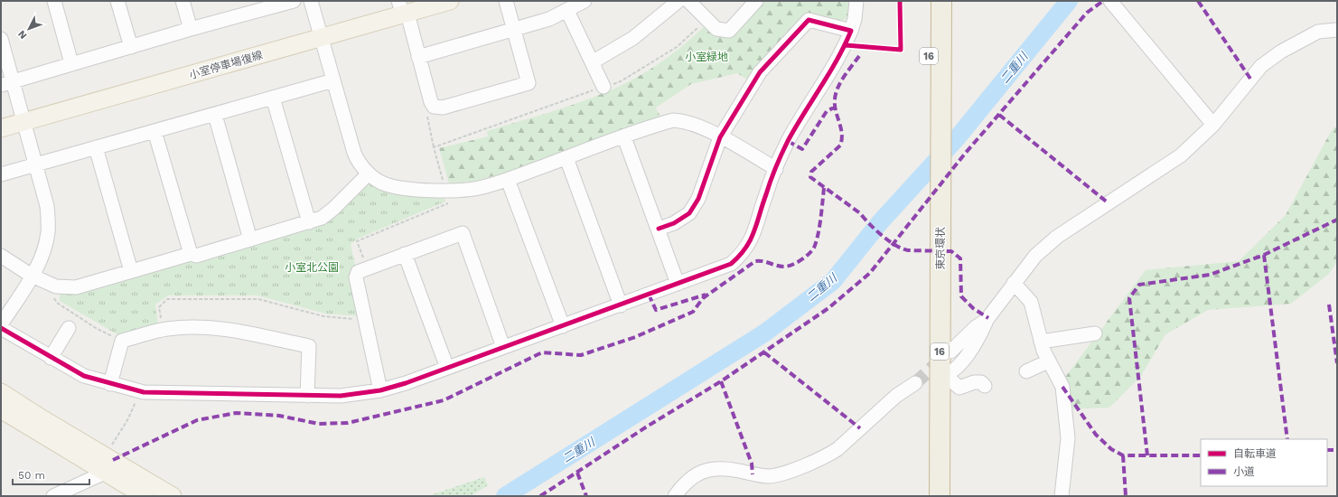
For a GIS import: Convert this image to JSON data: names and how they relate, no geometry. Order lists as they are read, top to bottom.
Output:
{
  "streets": {
    "highway": ["16", "東京環状"],
    "main road": ["小室停車場復線"]
  },
  "water": ["二重川"],
  "parks": ["小室緑地", "小室北公園"],
  "legend": ["自転車道", "小道"],
  "scale_bar": "50 m",
  "north": "bottom left"
}
